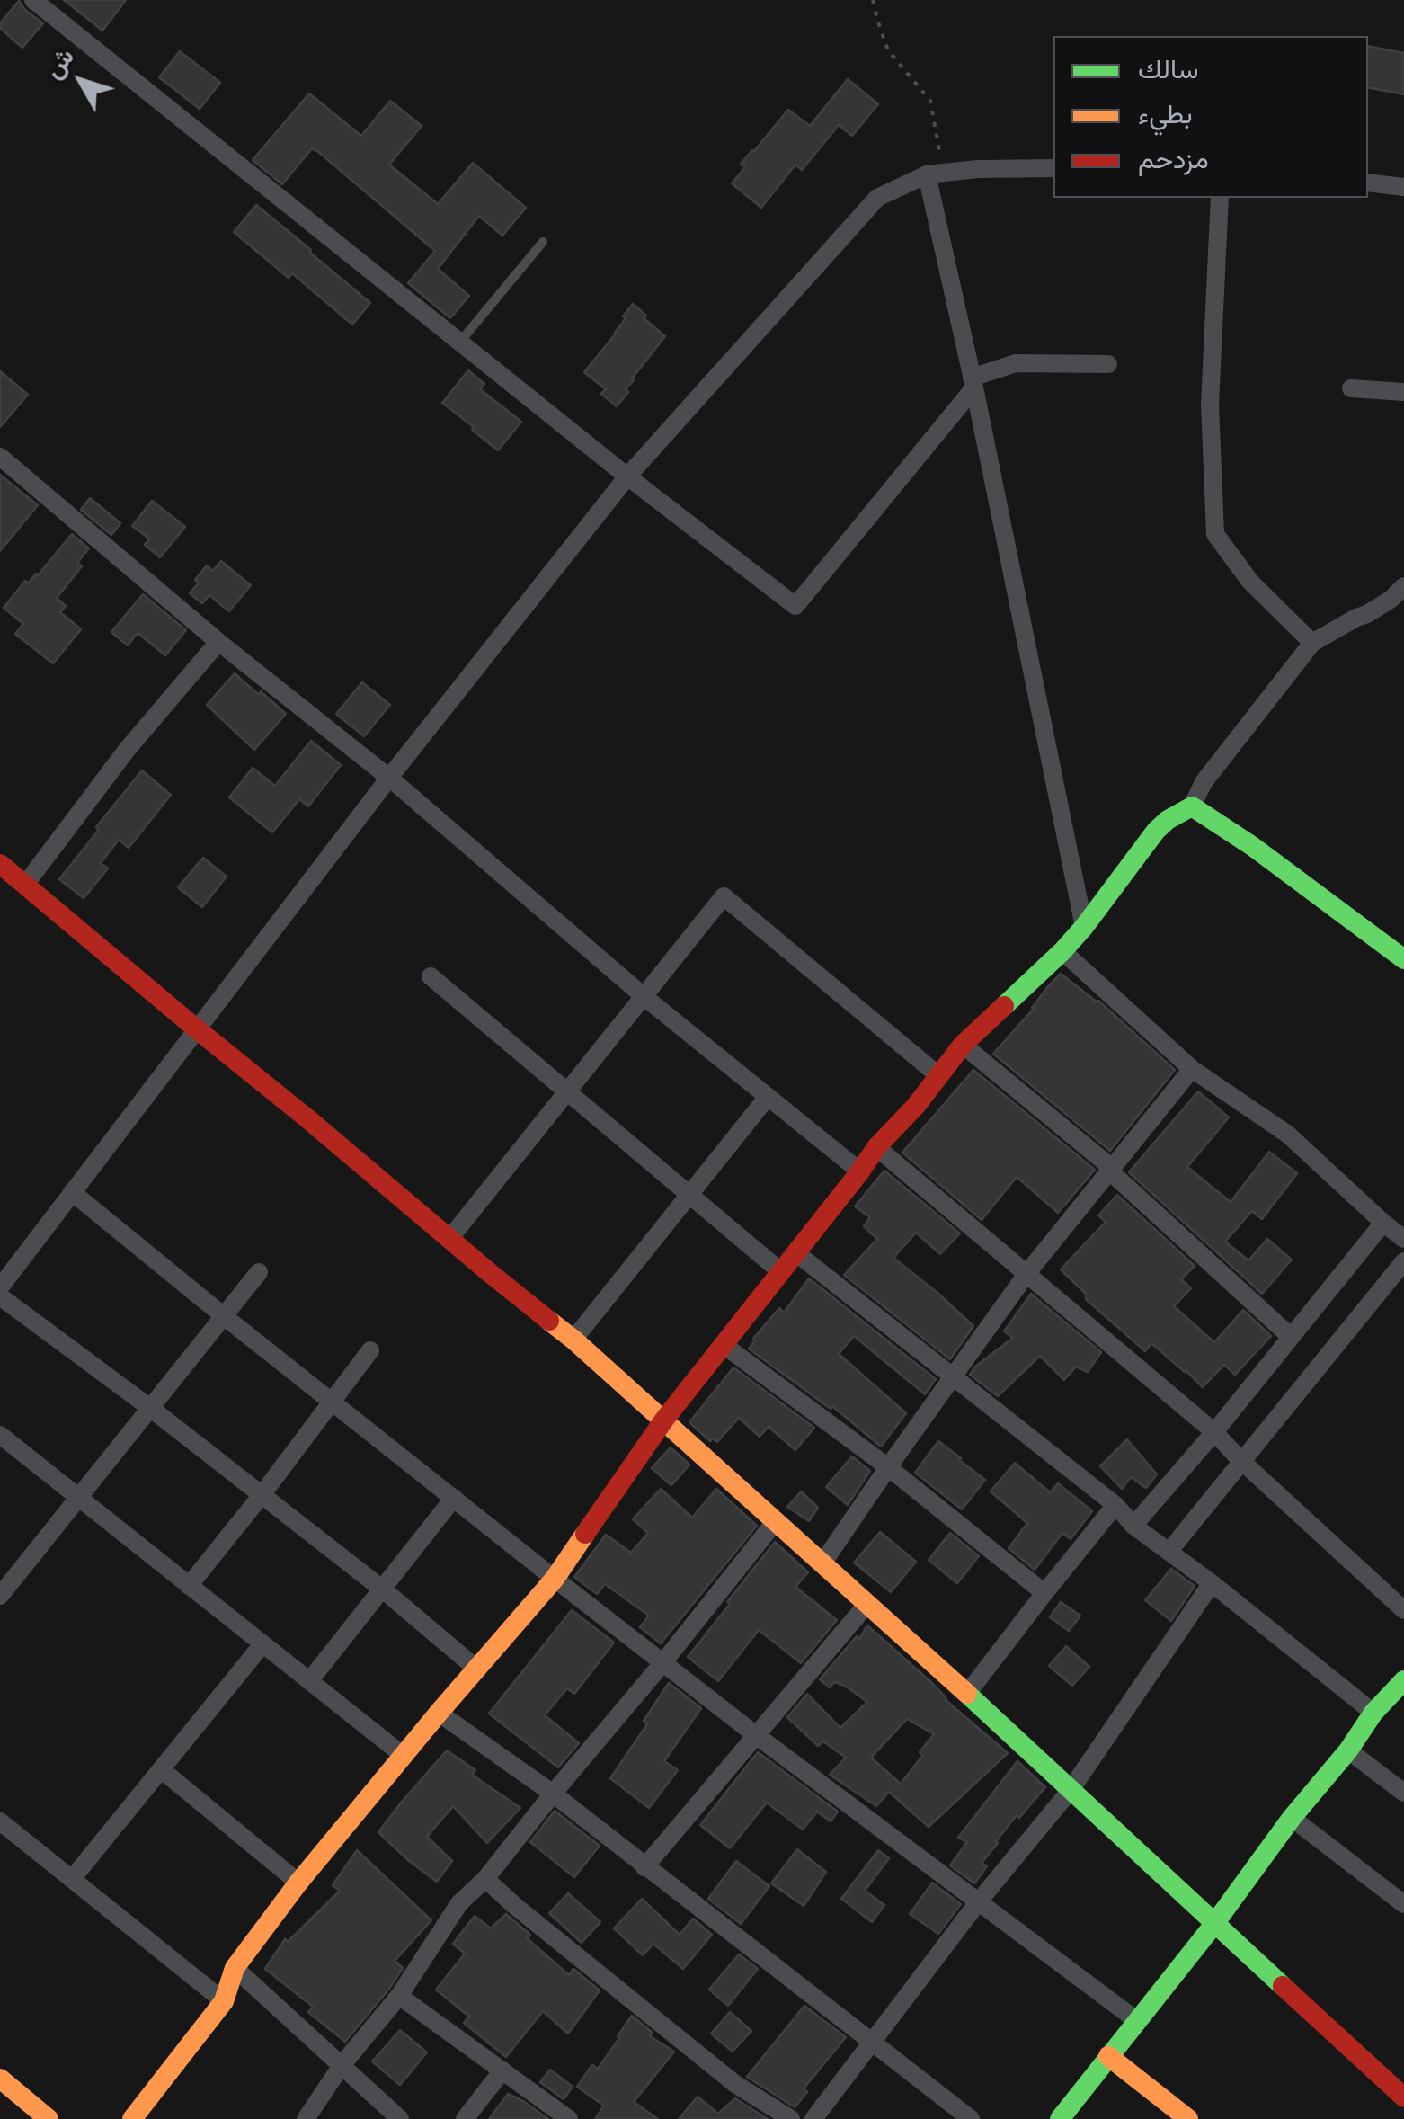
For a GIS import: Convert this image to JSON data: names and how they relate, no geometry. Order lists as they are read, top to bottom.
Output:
{
  "legend": ["سالك", "بطيء", "مزدحم"],
  "north": "top left"
}
